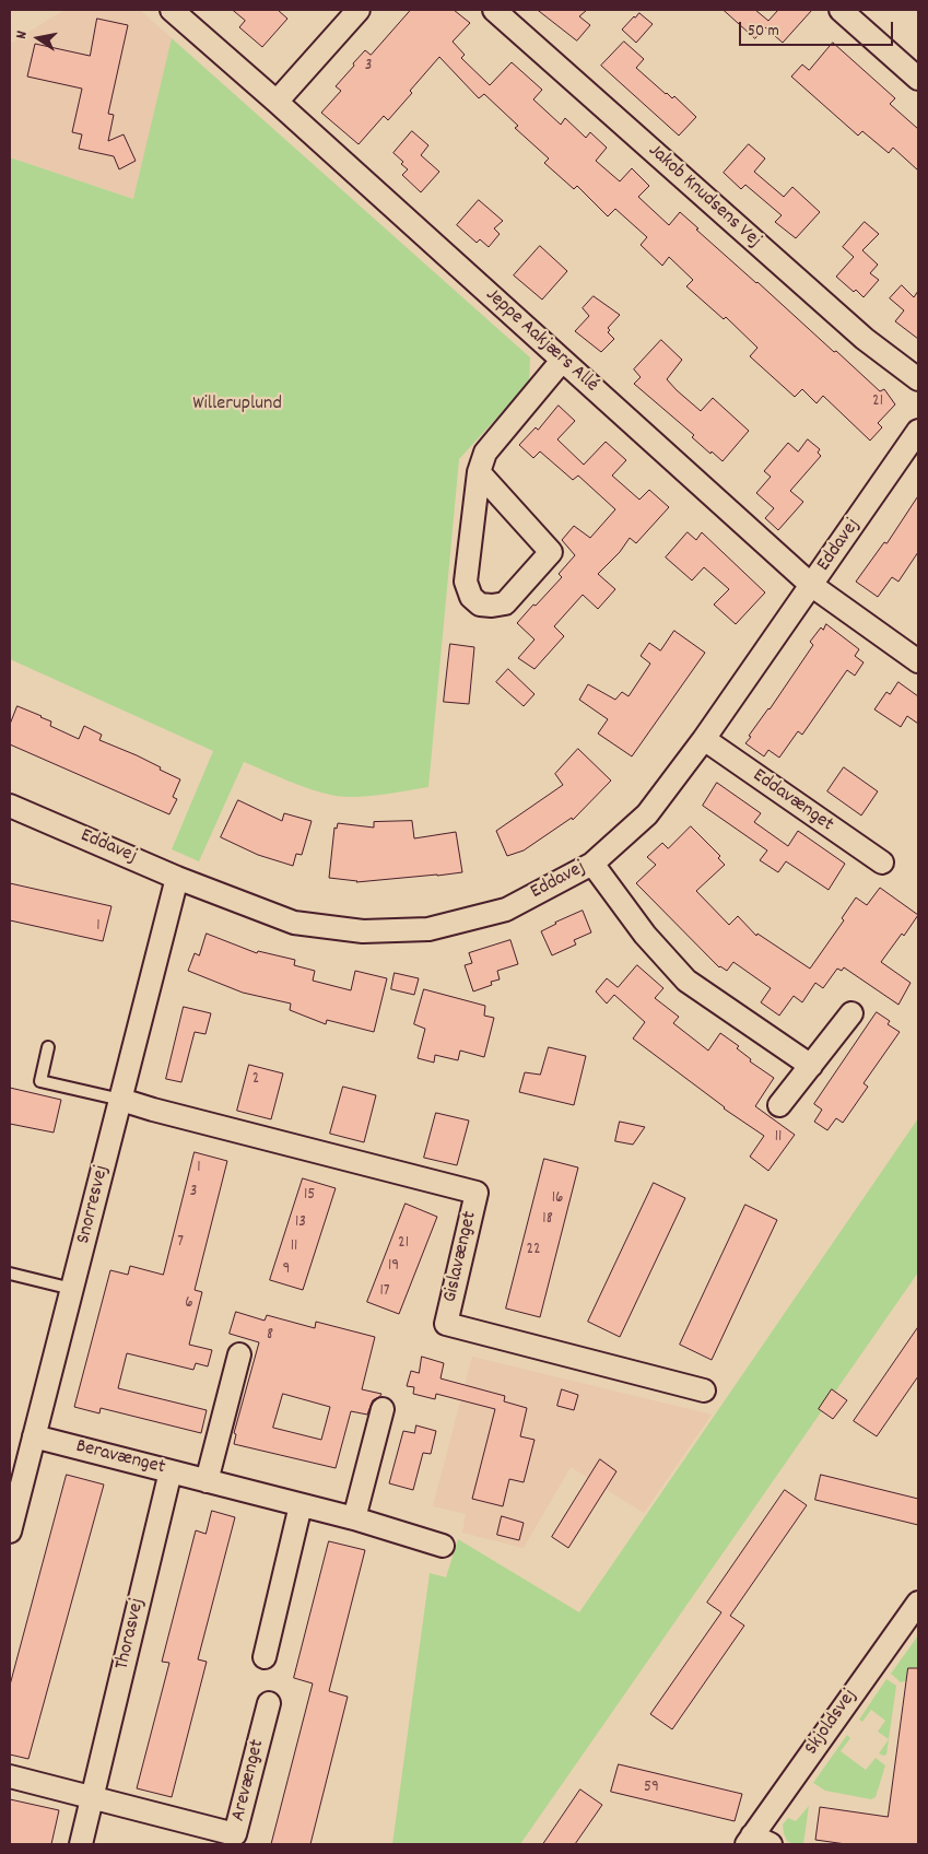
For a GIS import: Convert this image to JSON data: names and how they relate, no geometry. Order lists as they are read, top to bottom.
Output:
{
  "streets": {
    "street": [
      "Jakob Knudsens Vej",
      "Jeppe Aakjærs Allé",
      "Eddavej",
      "Eddavænget",
      "Snorresvej",
      "Gislavænget",
      "Beravænget",
      "Thorasvej",
      "Skjoldsvej",
      "Arevænget"
    ]
  },
  "crossings": [
    ["Jeppe Aakjærs Allé", "Eddavej"],
    ["Eddavej", "Eddavænget"],
    ["Eddavej", "Snorresvej"],
    ["Snorresvej", "Gislavænget"],
    ["Snorresvej", "Beravænget"],
    ["Beravænget", "Thorasvej"],
    ["Thorasvej", "Arevænget"]
  ],
  "parks": ["Willeruplund"],
  "house_numbers": [
    "3",
    "21",
    "1",
    "2",
    "11",
    "1",
    "3",
    "15",
    "16",
    "18",
    "13",
    "7",
    "21",
    "11",
    "22",
    "19",
    "9",
    "17",
    "6",
    "8",
    "59"
  ],
  "scale_bar": "50 m",
  "north": "left"
}
